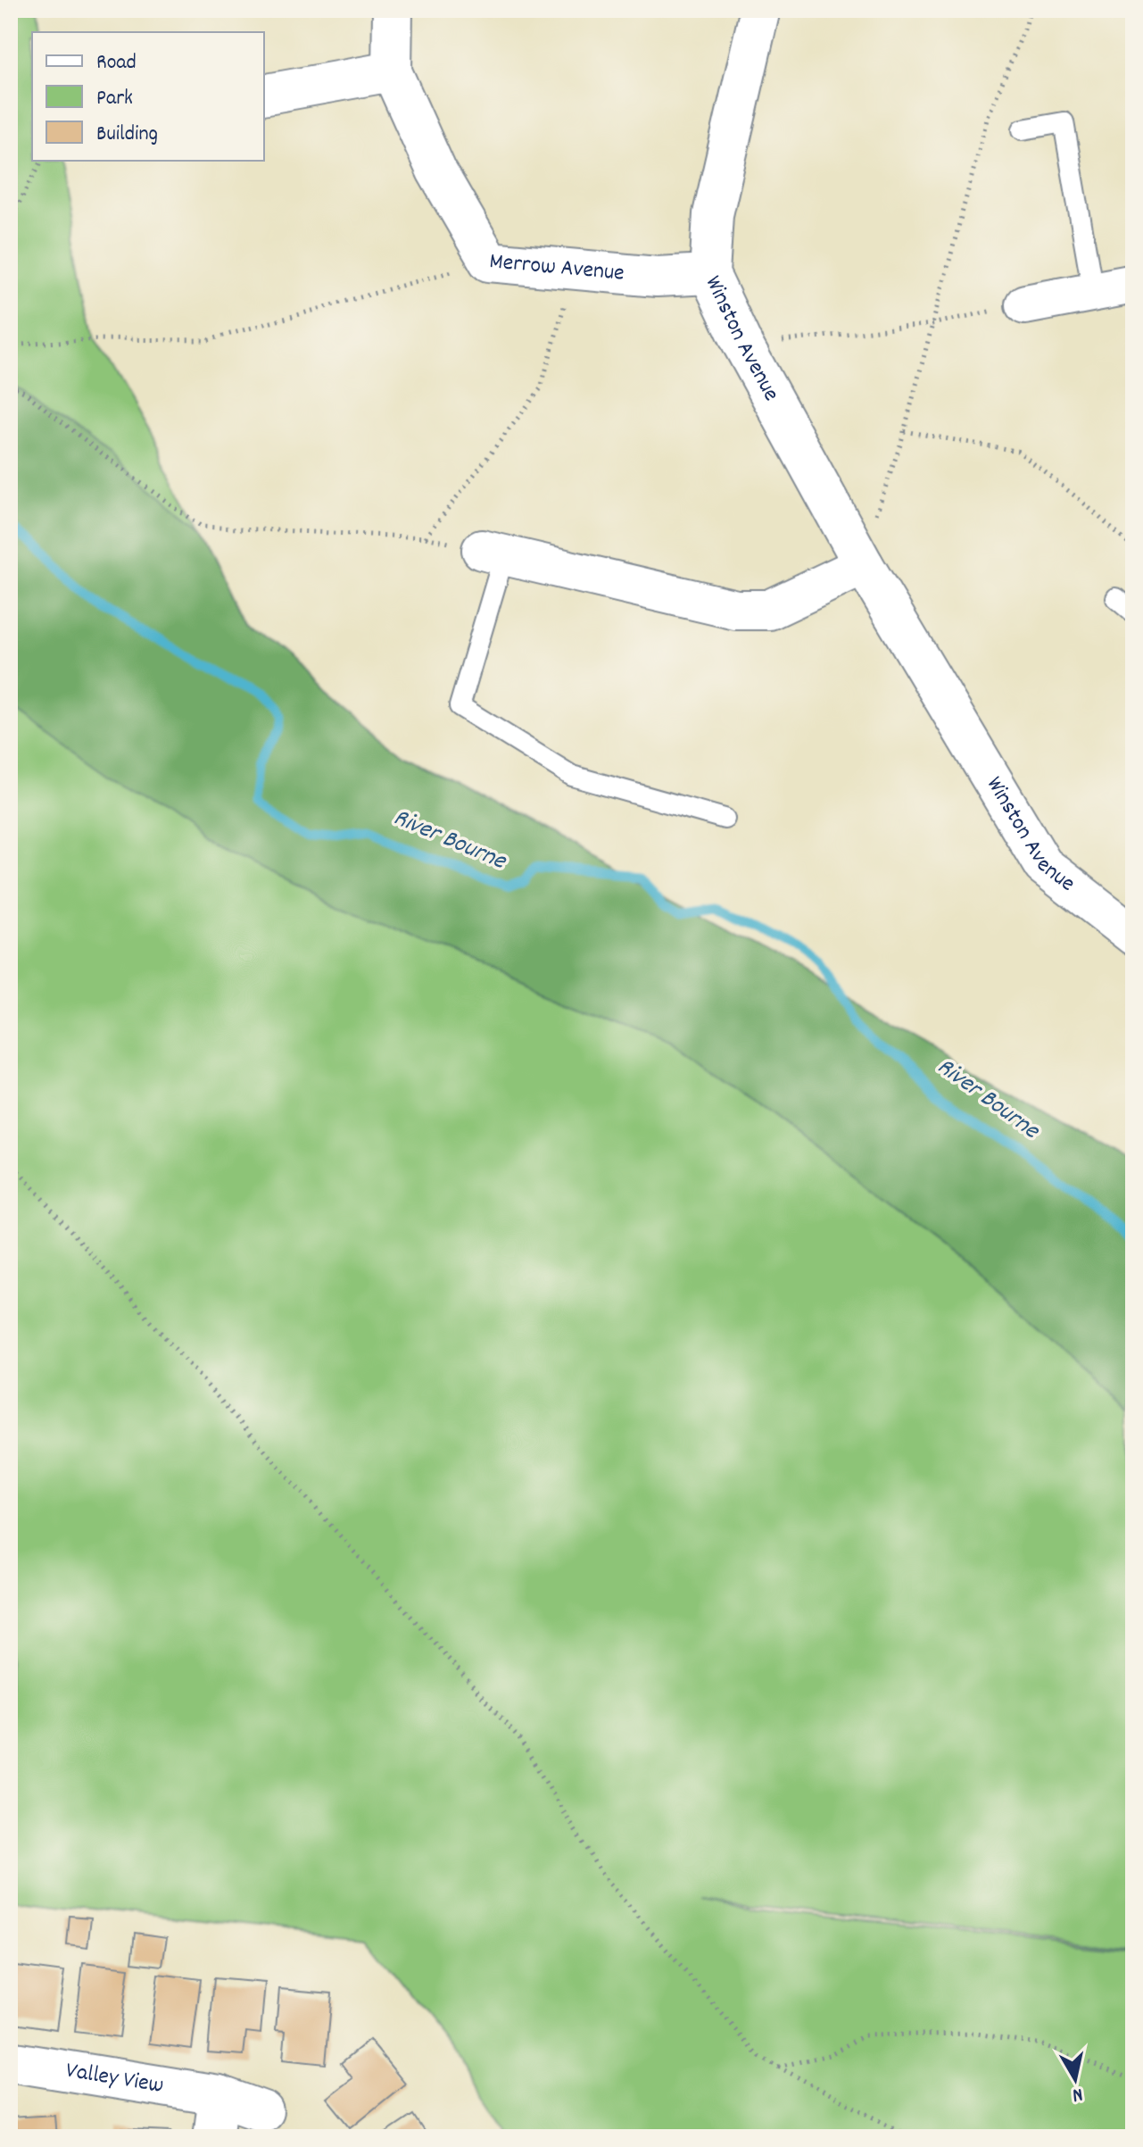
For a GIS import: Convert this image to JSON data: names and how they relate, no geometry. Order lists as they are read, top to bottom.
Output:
{
  "streets": {
    "street": ["Merrow Avenue", "Winston Avenue", "Valley View"]
  },
  "crossings": [
    ["Merrow Avenue", "Winston Avenue"]
  ],
  "water": ["River Bourne"],
  "legend": ["Road", "Park", "Building"],
  "north": "bottom"
}
